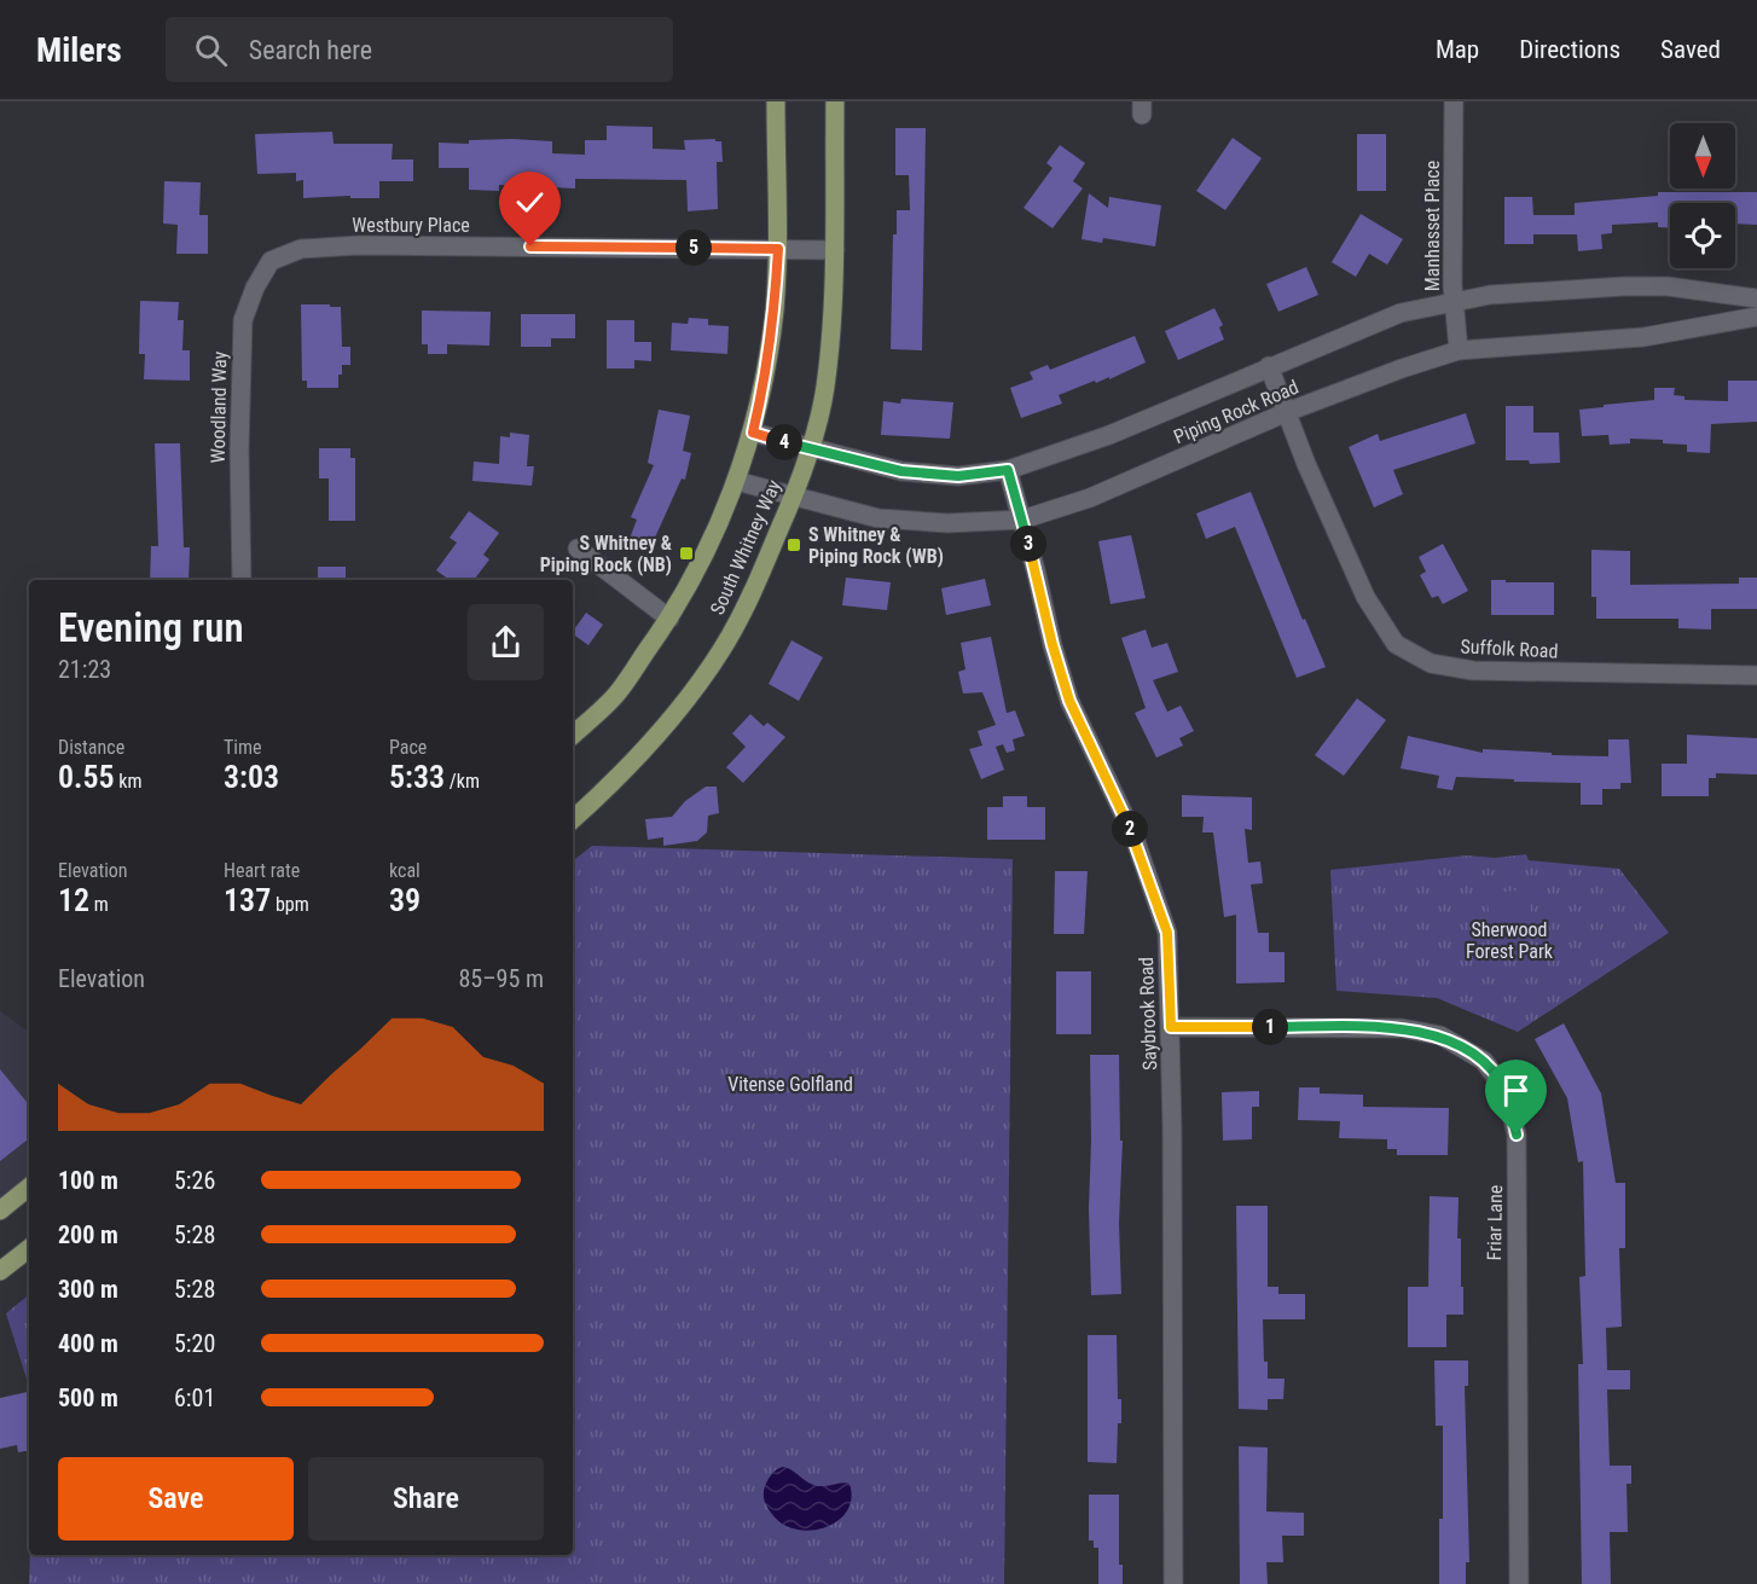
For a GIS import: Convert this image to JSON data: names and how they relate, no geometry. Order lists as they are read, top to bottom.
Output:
{
  "streets": {
    "main road": ["South Whitney Way"],
    "street": [
      "Westbury Place",
      "Manhasset Place",
      "Woodland Way",
      "Piping Rock Road",
      "Suffolk Road",
      "Saybrook Road",
      "Friar Lane"
    ]
  },
  "crossings": [
    ["Westbury Place", "Woodland Way"],
    ["Westbury Place", "South Whitney Way"],
    ["Manhasset Place", "Piping Rock Road"],
    ["Piping Rock Road", "South Whitney Way"],
    ["Piping Rock Road", "Suffolk Road"],
    ["Piping Rock Road", "Saybrook Road"],
    ["Saybrook Road", "Friar Lane"]
  ],
  "parks": ["Sherwood Forest Park", "Vitense Golfland"],
  "places": {
    "transit": ["S Whitney & Piping Rock (WB)", "S Whitney & Piping Rock (NB)"]
  },
  "north": "bottom",
  "page": {
    "header": "Milers",
    "search": "Search here",
    "nav": ["Map", "Directions", "Saved"],
    "pins": [
      "5",
      "4",
      "3",
      "2",
      "1"
    ],
    "heading": ["Evening run", "21:23"],
    "stats": [
      ["Distance", "0.55 km"],
      ["Time", "3:03"],
      ["Pace", "5:33 /km"],
      ["Elevation", "12 m"],
      ["Heart rate", "137 bpm"],
      ["kcal", "39"]
    ],
    "chart": ["Elevation", "85–95 m"],
    "list": [
      {
        "name": "100 m",
        "note": "5:26"
      },
      {
        "name": "200 m",
        "note": "5:28"
      },
      {
        "name": "300 m",
        "note": "5:28"
      },
      {
        "name": "400 m",
        "note": "5:20"
      },
      {
        "name": "500 m",
        "note": "6:01"
      }
    ],
    "buttons": ["Save", "Share"]
  }
}
